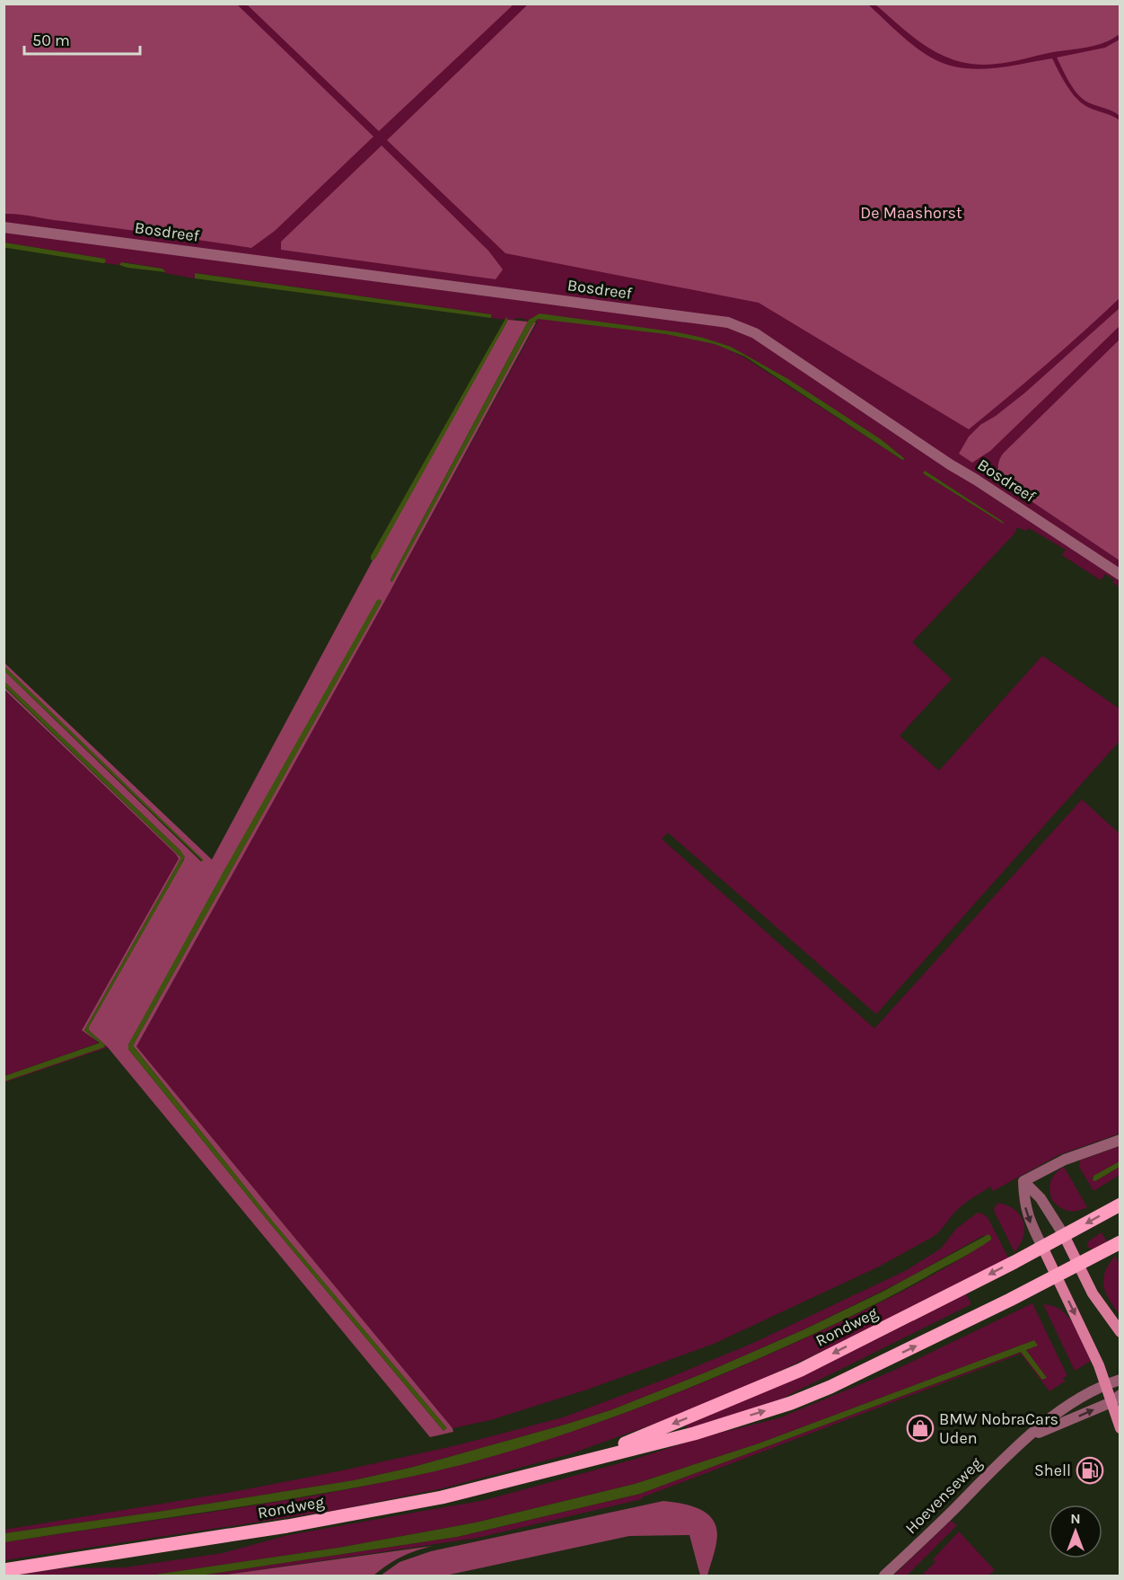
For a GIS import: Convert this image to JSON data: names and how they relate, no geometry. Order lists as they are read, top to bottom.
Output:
{
  "streets": {
    "main road": ["Rondweg"],
    "street": ["Bosdreef", "Hoevenseweg"]
  },
  "parks": ["De Maashorst"],
  "places": {
    "shop": ["BMW NobraCars Uden"],
    "fuel station": ["Shell"]
  },
  "scale_bar": "50 m",
  "north": "top"
}
